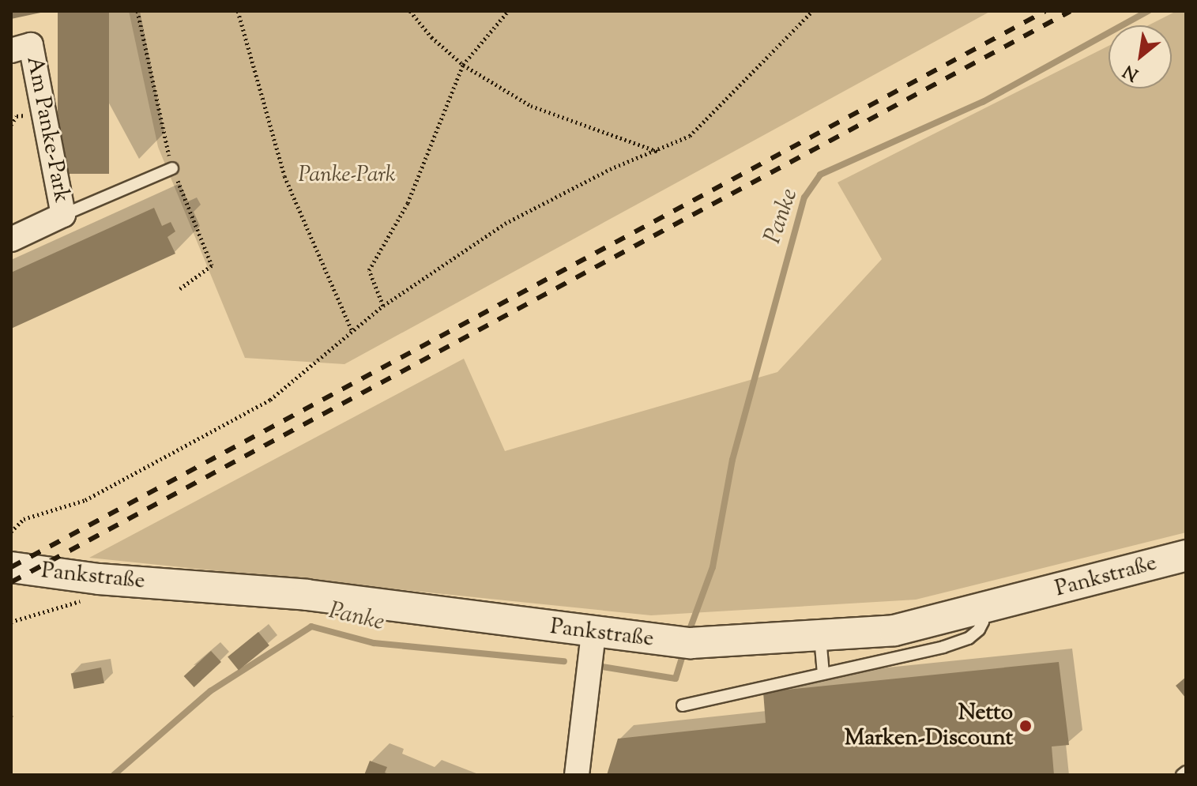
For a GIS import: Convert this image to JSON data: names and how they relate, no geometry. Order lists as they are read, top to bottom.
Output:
{
  "streets": {
    "street": ["Am Panke-Park", "Pankstraße"]
  },
  "water": ["Panke"],
  "parks": ["Panke-Park"],
  "places": ["Netto Marken-Discount"],
  "north": "bottom left"
}
